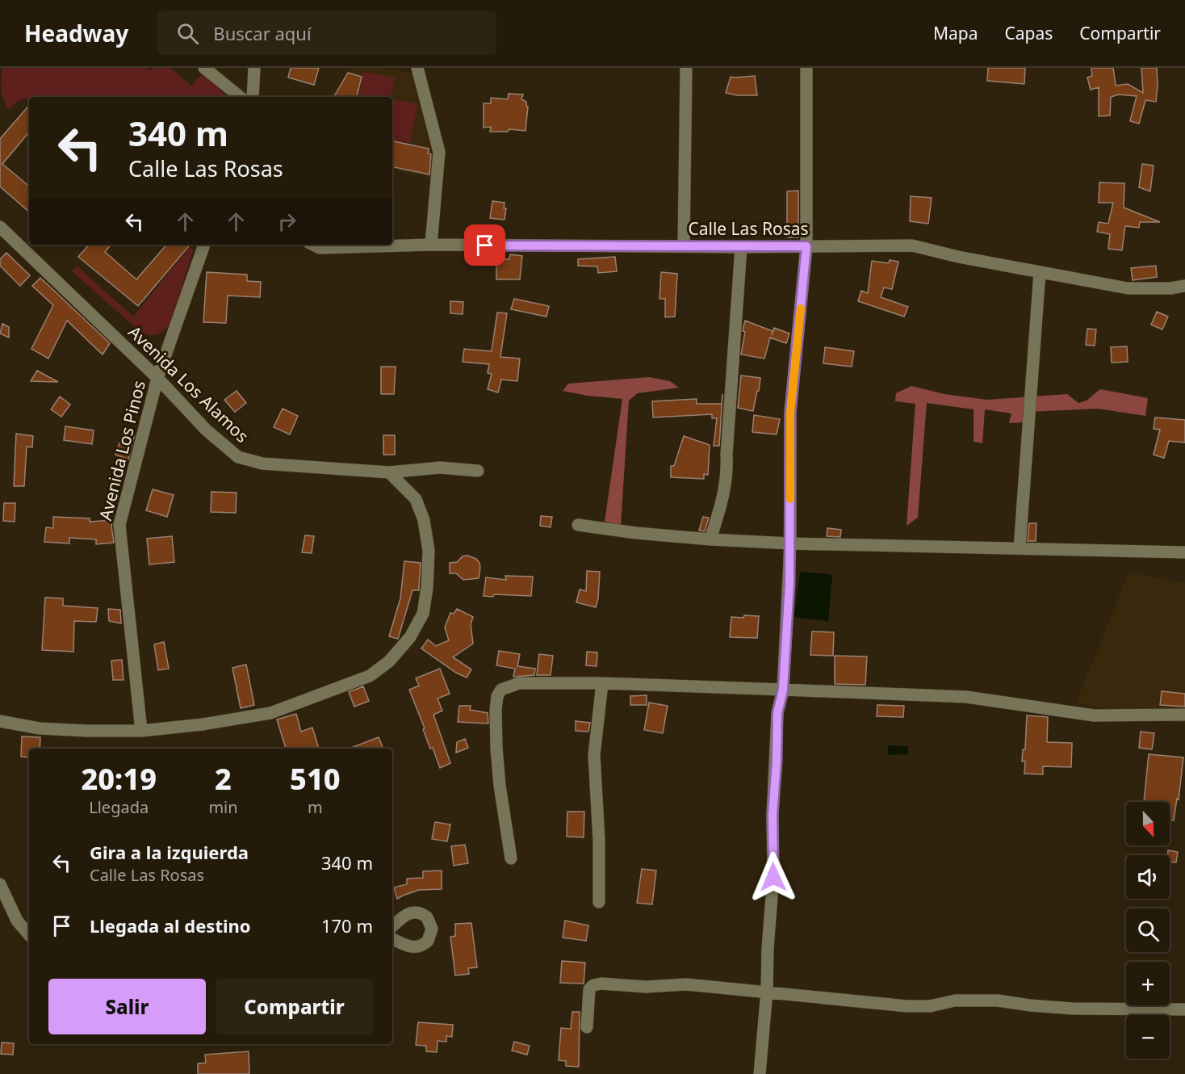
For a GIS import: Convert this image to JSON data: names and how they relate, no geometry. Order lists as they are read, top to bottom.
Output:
{
  "streets": {
    "street": ["Calle Las Rosas", "Avenida Los Alamos", "Avenida Los Pinos"]
  },
  "crossings": [
    ["Avenida Los Alamos", "Avenida Los Pinos"]
  ],
  "north": "bottom",
  "page": {
    "header": "Headway",
    "search": "Buscar aquí",
    "nav": ["Mapa", "Capas", "Compartir"],
    "turn": ["340 m", "Calle Las Rosas"],
    "eta": [
      "20:19",
      "Llegada",
      "2",
      "min",
      "510",
      "m"
    ],
    "map_buttons": ["+", "−"],
    "list": [
      {
        "name": "Gira a la izquierda",
        "note": "Calle Las Rosas",
        "value": "340 m"
      },
      {
        "name": "Llegada al destino",
        "value": "170 m"
      }
    ],
    "buttons": ["Salir", "Compartir"]
  }
}
